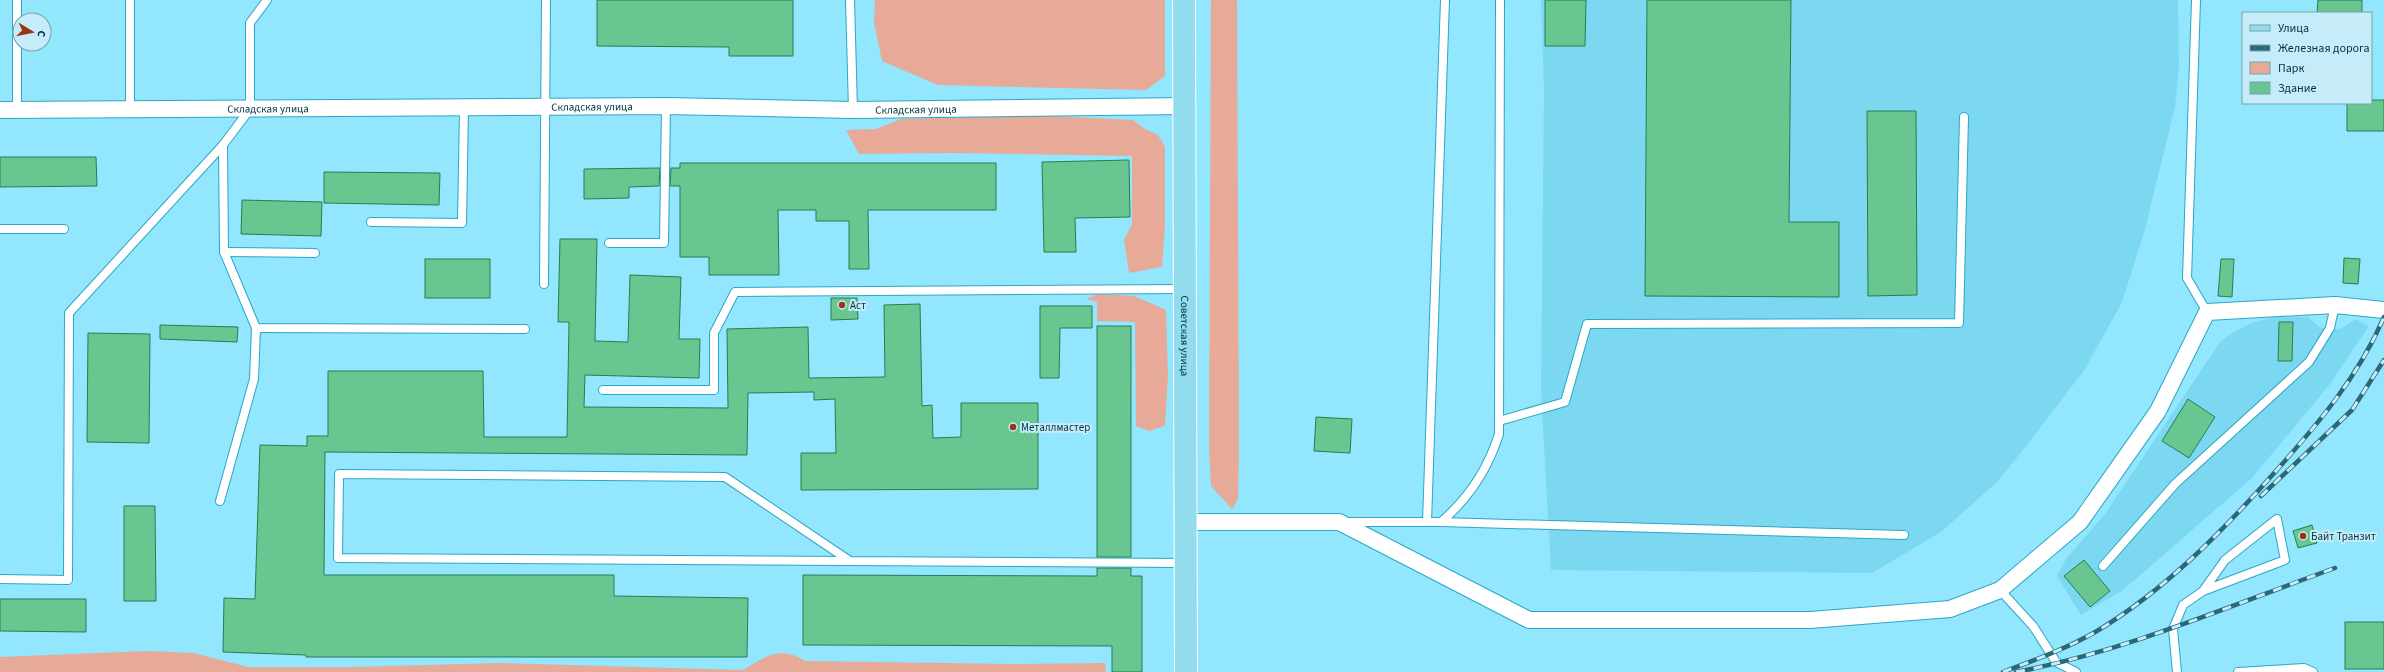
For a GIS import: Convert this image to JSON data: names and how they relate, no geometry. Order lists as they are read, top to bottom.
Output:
{
  "streets": {
    "main road": ["Советская улица"],
    "street": ["Складская улица"]
  },
  "crossings": [
    ["Складская улица", "Советская улица"]
  ],
  "places": ["Аст", "Металлмастер", "Байт Транзит"],
  "legend": [
    "Улица",
    "Железная дорога",
    "Парк",
    "Здание"
  ],
  "north": "right"
}
